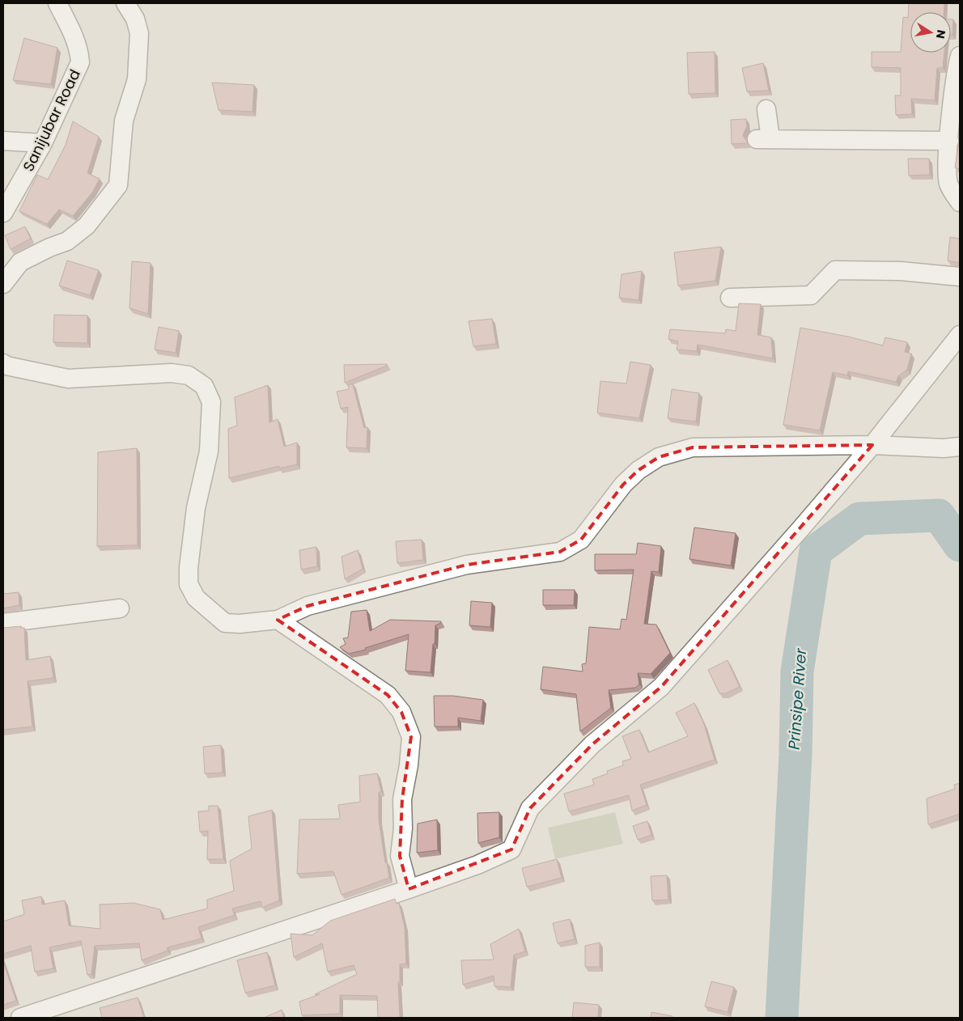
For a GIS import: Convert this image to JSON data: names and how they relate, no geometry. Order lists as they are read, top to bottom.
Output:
{
  "streets": {
    "street": ["Sanijubar Road"]
  },
  "water": ["Prinsipe River"],
  "north": "right"
}
